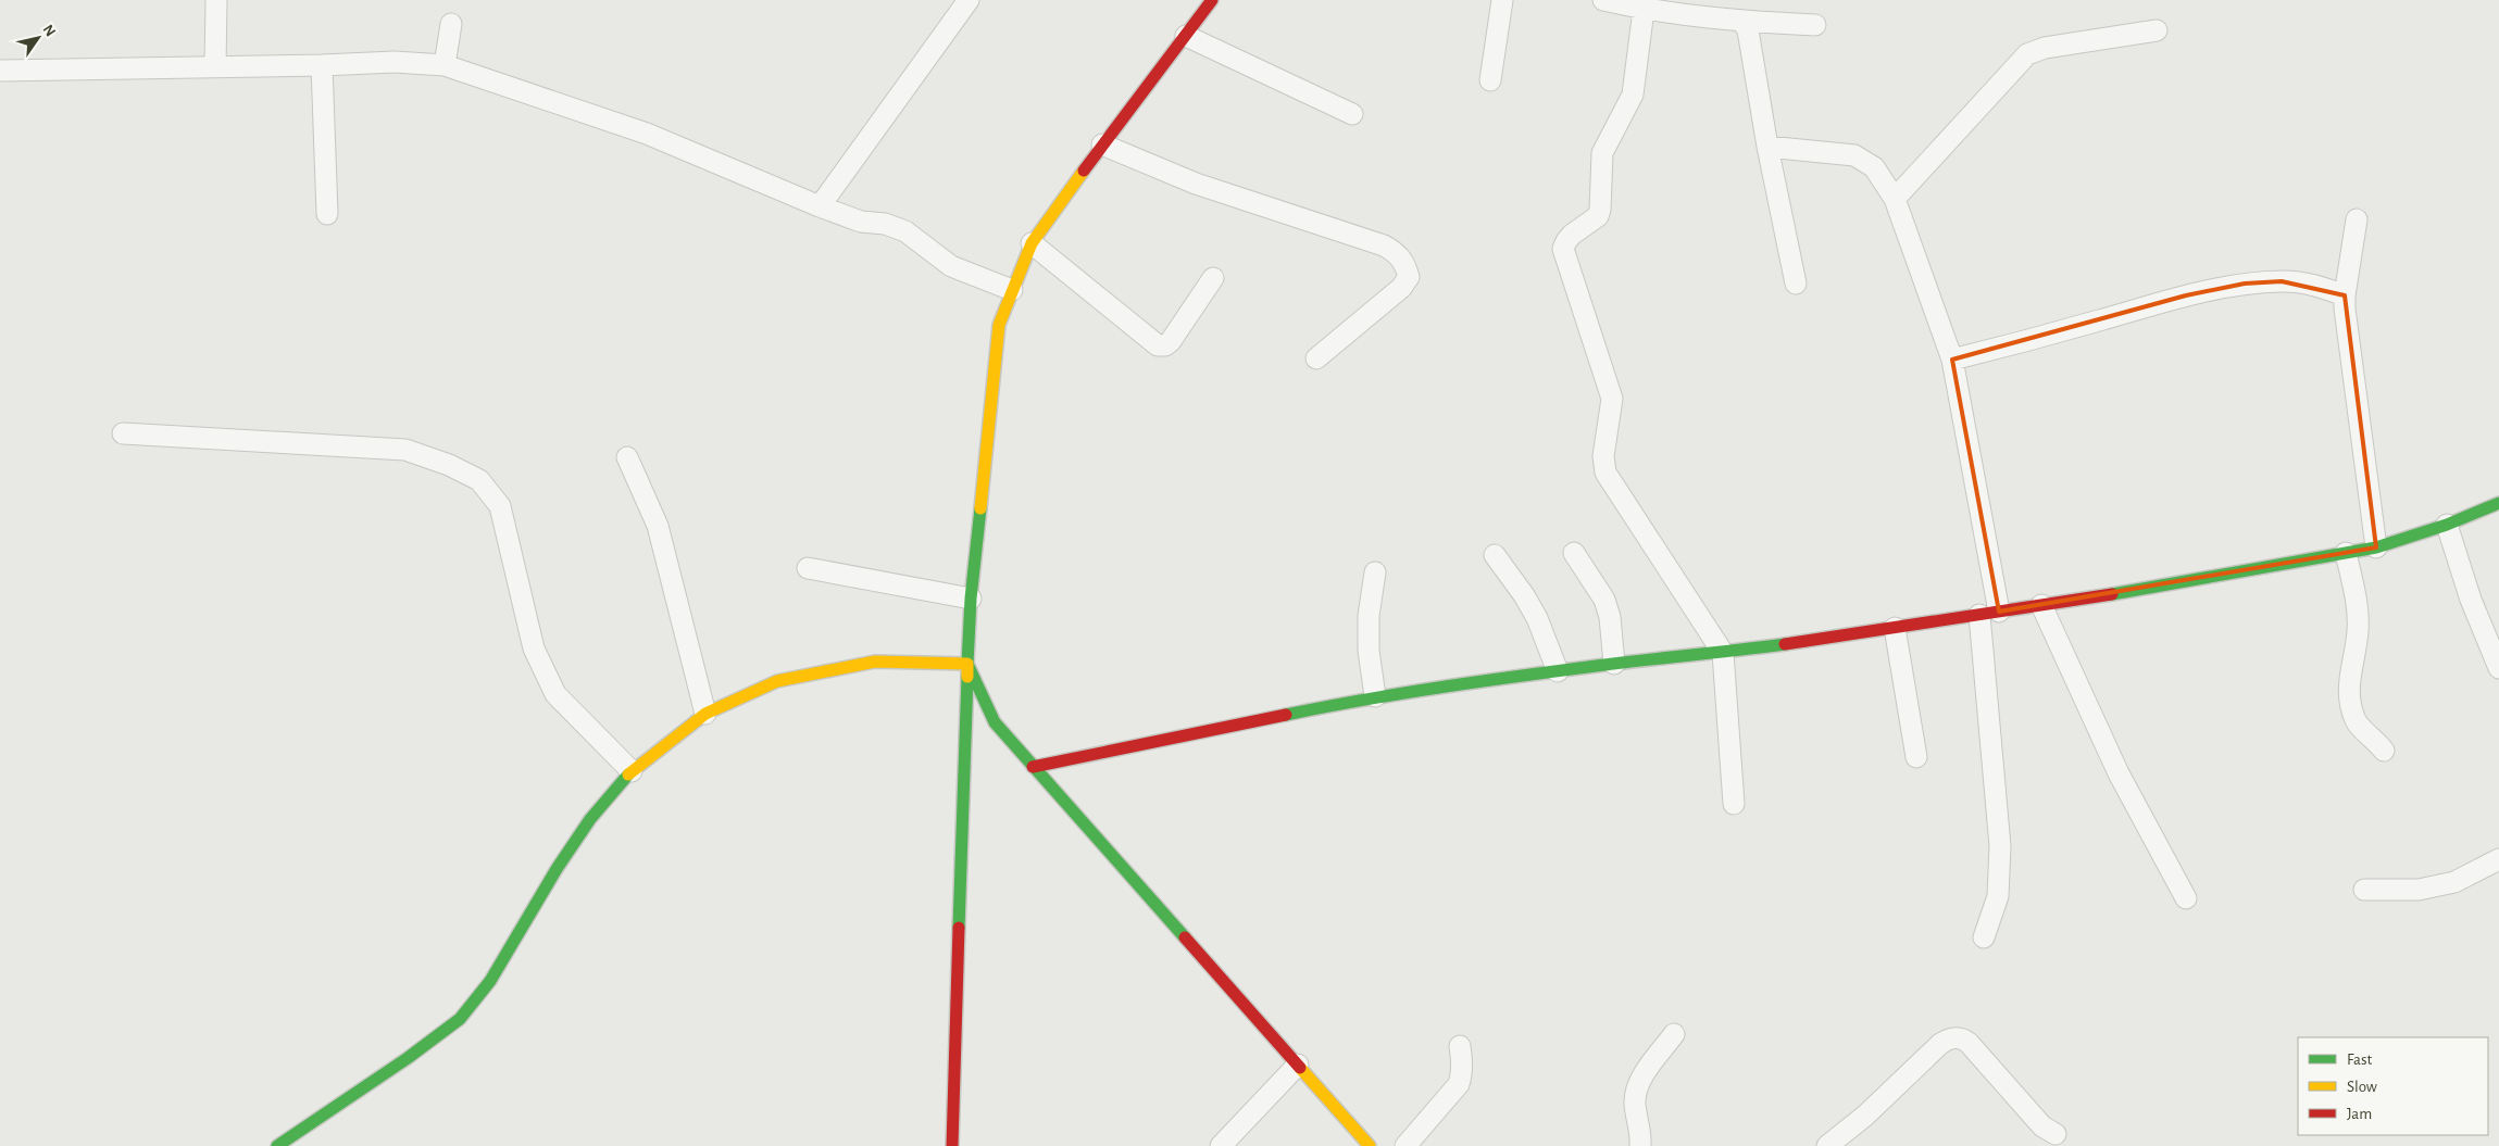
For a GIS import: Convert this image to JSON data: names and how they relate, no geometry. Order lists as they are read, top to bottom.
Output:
{
  "legend": ["Fast", "Slow", "Jam"],
  "north": "top right"
}
